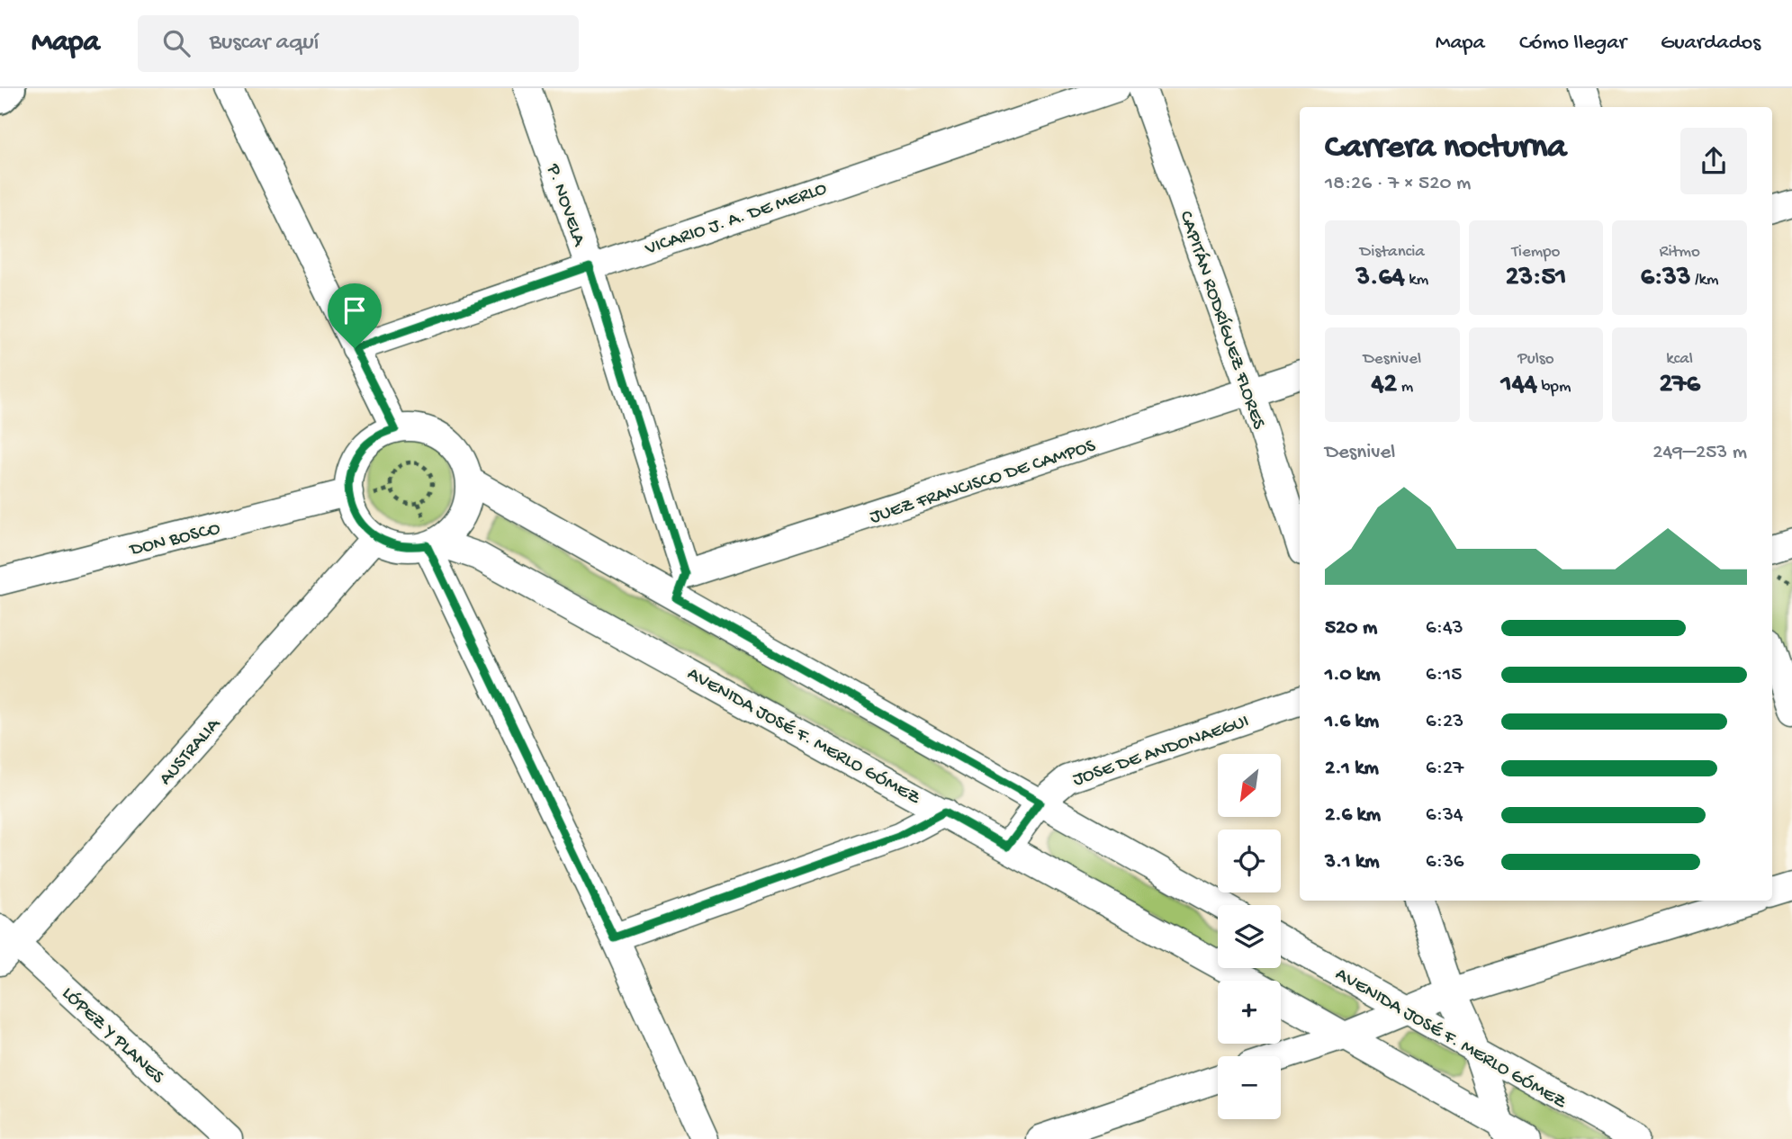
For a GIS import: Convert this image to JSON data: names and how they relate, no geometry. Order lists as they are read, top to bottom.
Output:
{
  "streets": {
    "street": [
      "P. NOVELA",
      "VICARIO J. A. DE MERLO",
      "CAPITÁN RODRÍGUEZ FLORES",
      "JUEZ FRANCISCO DE CAMPOS",
      "DON BOSCO",
      "AVENIDA JOSÉ F. MERLO GÓMEZ",
      "JOSE DE ANDONAEGUI",
      "AUSTRALIA",
      "LÓPEZ Y PLANES"
    ]
  },
  "crossings": [
    ["P. NOVELA", "VICARIO J. A. DE MERLO"],
    ["P. NOVELA", "JUEZ FRANCISCO DE CAMPOS"],
    ["CAPITÁN RODRÍGUEZ FLORES", "JUEZ FRANCISCO DE CAMPOS"],
    ["AVENIDA JOSÉ F. MERLO GÓMEZ", "JOSE DE ANDONAEGUI"],
    ["AUSTRALIA", "LÓPEZ Y PLANES"]
  ],
  "north": "bottom left",
  "page": {
    "header": "Mapa",
    "search": "Buscar aquí",
    "nav": ["Mapa", "Cómo llegar", "Guardados"],
    "heading": ["Carrera nocturna", "18:26 · 7 × 520 m"],
    "stats": [
      ["Distancia", "3.64 km"],
      ["Tiempo", "23:51"],
      ["Ritmo", "6:33 /km"],
      ["Desnivel", "42 m"],
      ["Pulso", "144 bpm"],
      ["kcal", "276"]
    ],
    "chart": ["Desnivel", "249–253 m"],
    "list": [
      {
        "name": "520 m",
        "note": "6:43"
      },
      {
        "name": "1.0 km",
        "note": "6:15"
      },
      {
        "name": "1.6 km",
        "note": "6:23"
      },
      {
        "name": "2.1 km",
        "note": "6:27"
      },
      {
        "name": "2.6 km",
        "note": "6:34"
      },
      {
        "name": "3.1 km",
        "note": "6:36"
      }
    ],
    "map_buttons": ["+", "−"]
  }
}
